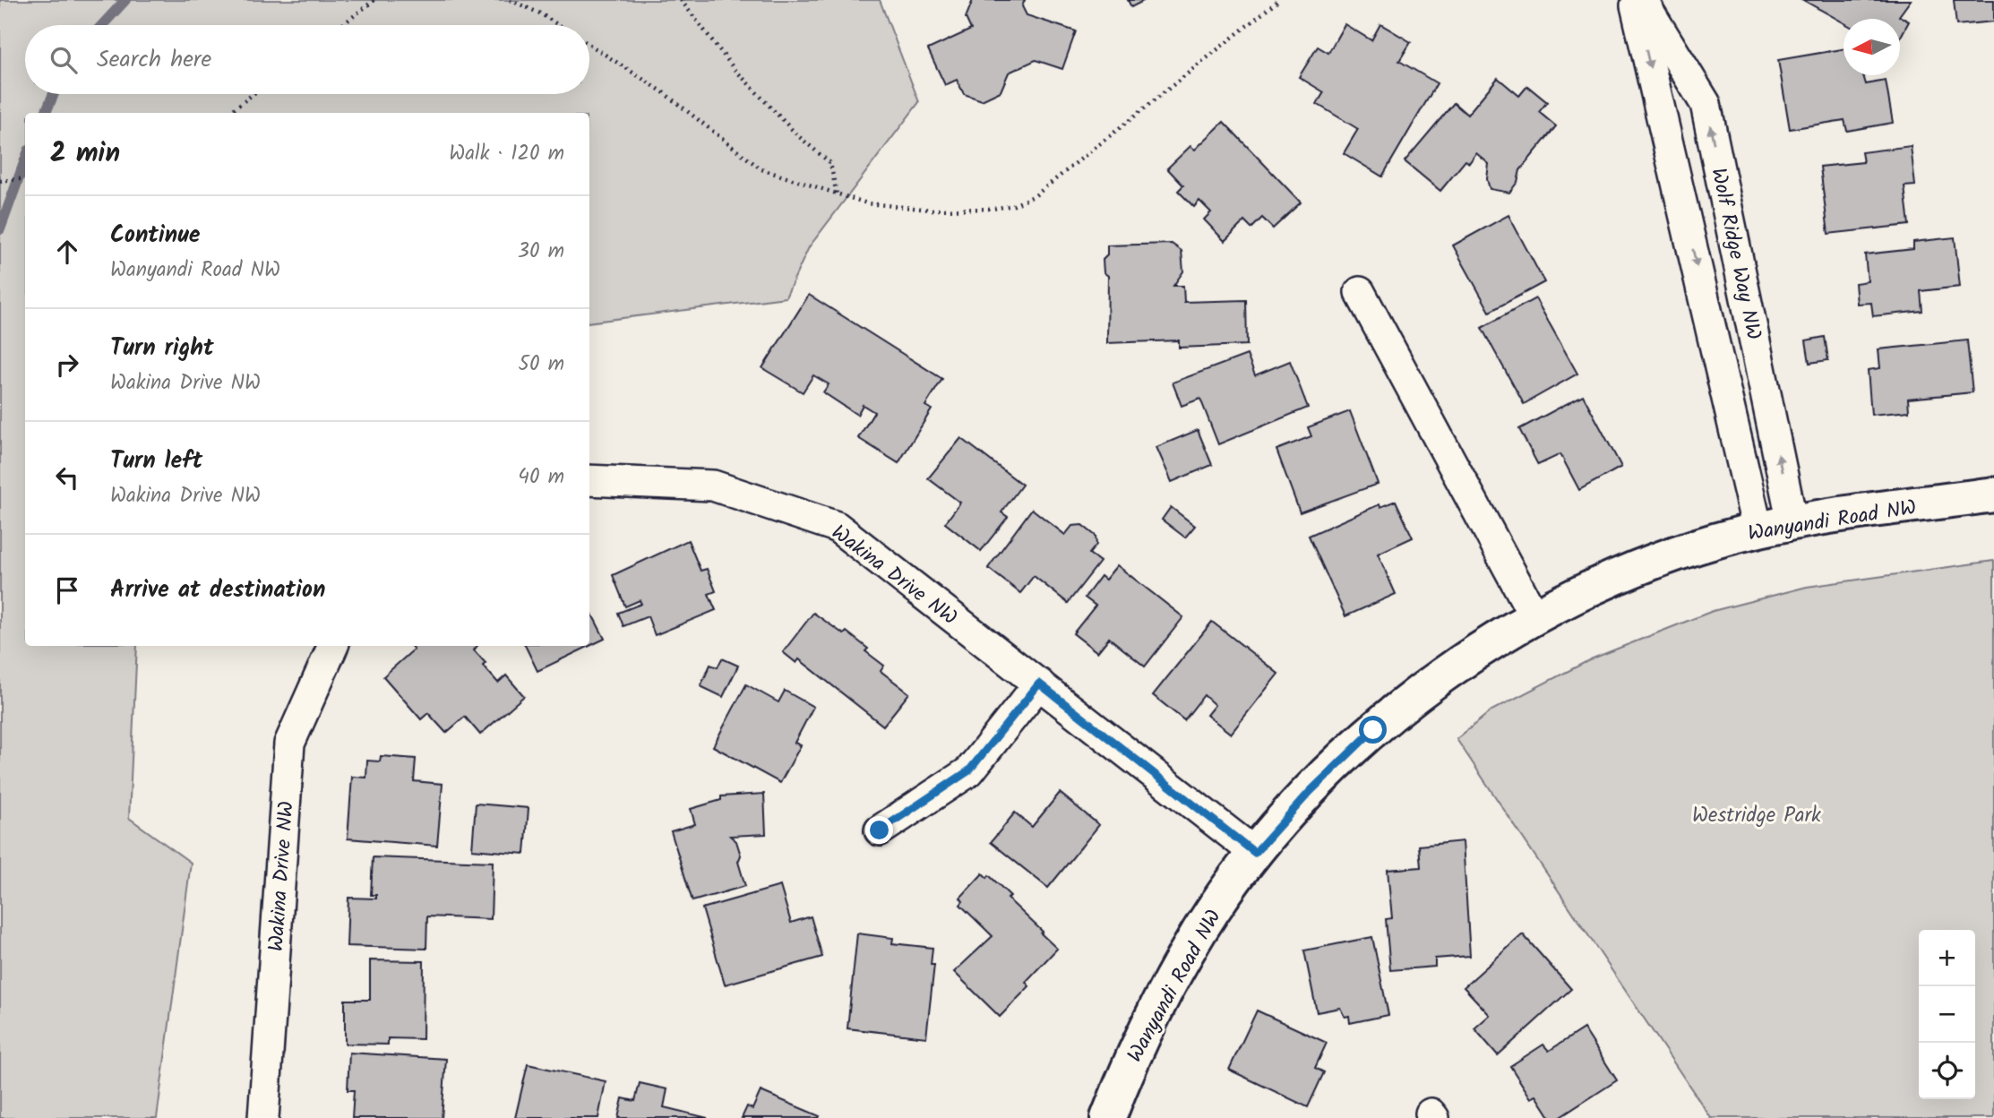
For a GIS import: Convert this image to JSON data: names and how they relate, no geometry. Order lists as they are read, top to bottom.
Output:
{
  "streets": {
    "street": ["Wolf Ridge Way NW", "Wanyandi Road NW", "Wakina Drive NW"]
  },
  "crossings": [
    ["Wolf Ridge Way NW", "Wanyandi Road NW"],
    ["Wanyandi Road NW", "Wakina Drive NW"]
  ],
  "parks": ["Westridge Park"],
  "north": "left",
  "page": {
    "search": "Search here",
    "heading": ["2 min", "Walk · 120 m"],
    "list": [
      ["Continue", "Wanyandi Road NW", "30 m"],
      ["Turn right", "Wakina Drive NW", "50 m"],
      ["Turn left", "Wakina Drive NW", "40 m"],
      "Arrive at destination"
    ],
    "map_buttons": ["+", "−"]
  }
}
